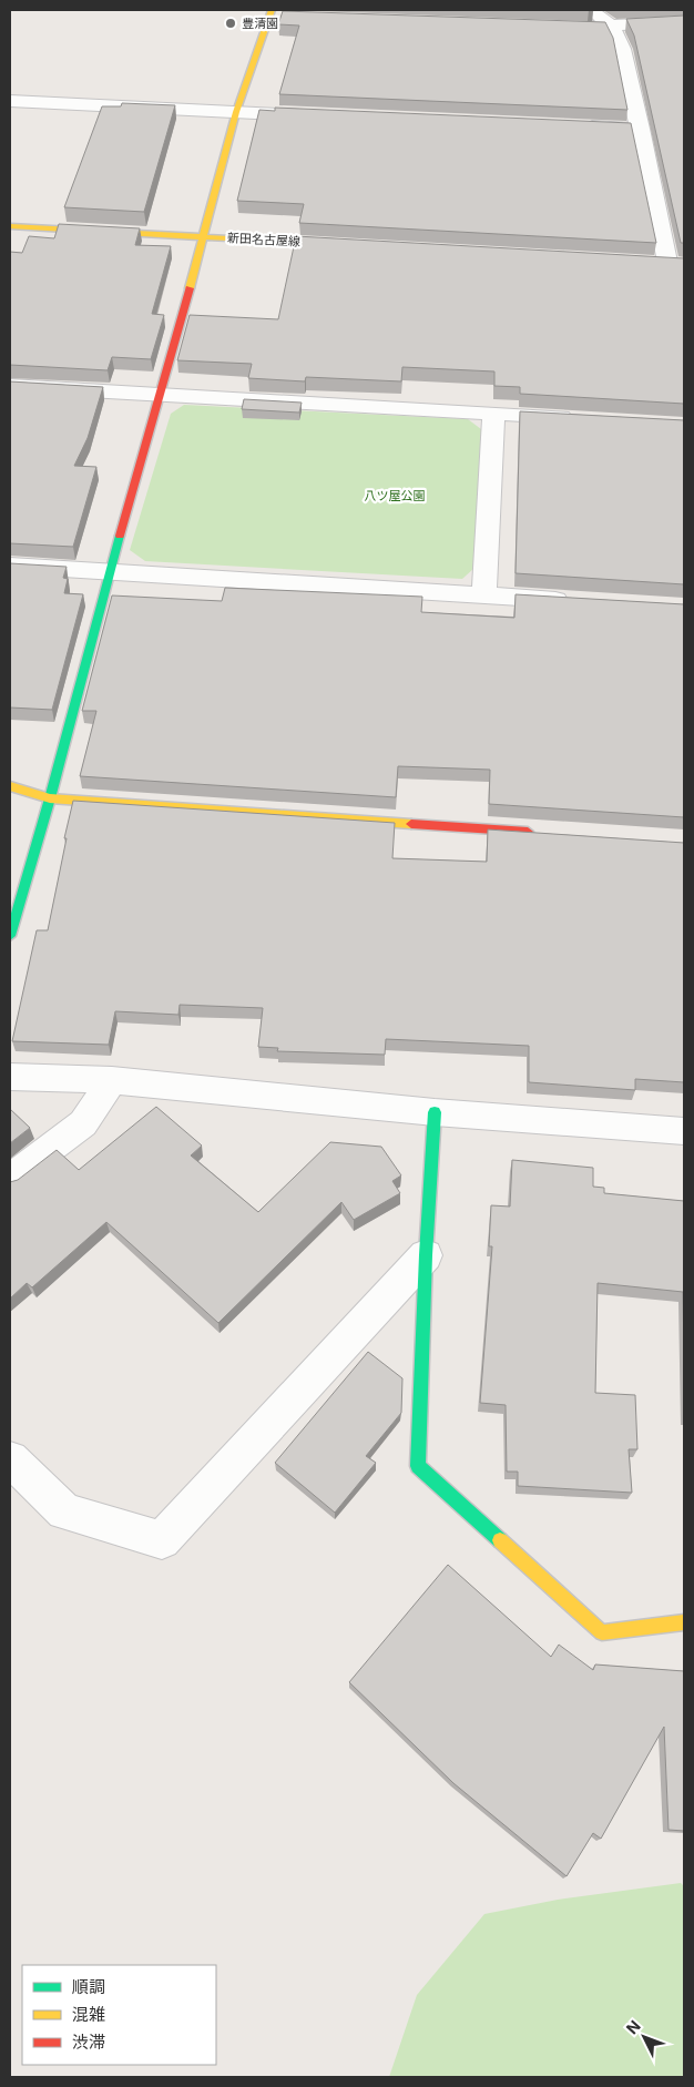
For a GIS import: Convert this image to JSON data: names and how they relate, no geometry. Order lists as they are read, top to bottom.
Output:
{
  "streets": {
    "street": ["新田名古屋線"]
  },
  "parks": ["八ツ屋公園"],
  "places": ["豊清園"],
  "legend": ["順調", "混雑", "渋滞"],
  "north": "top left"
}
